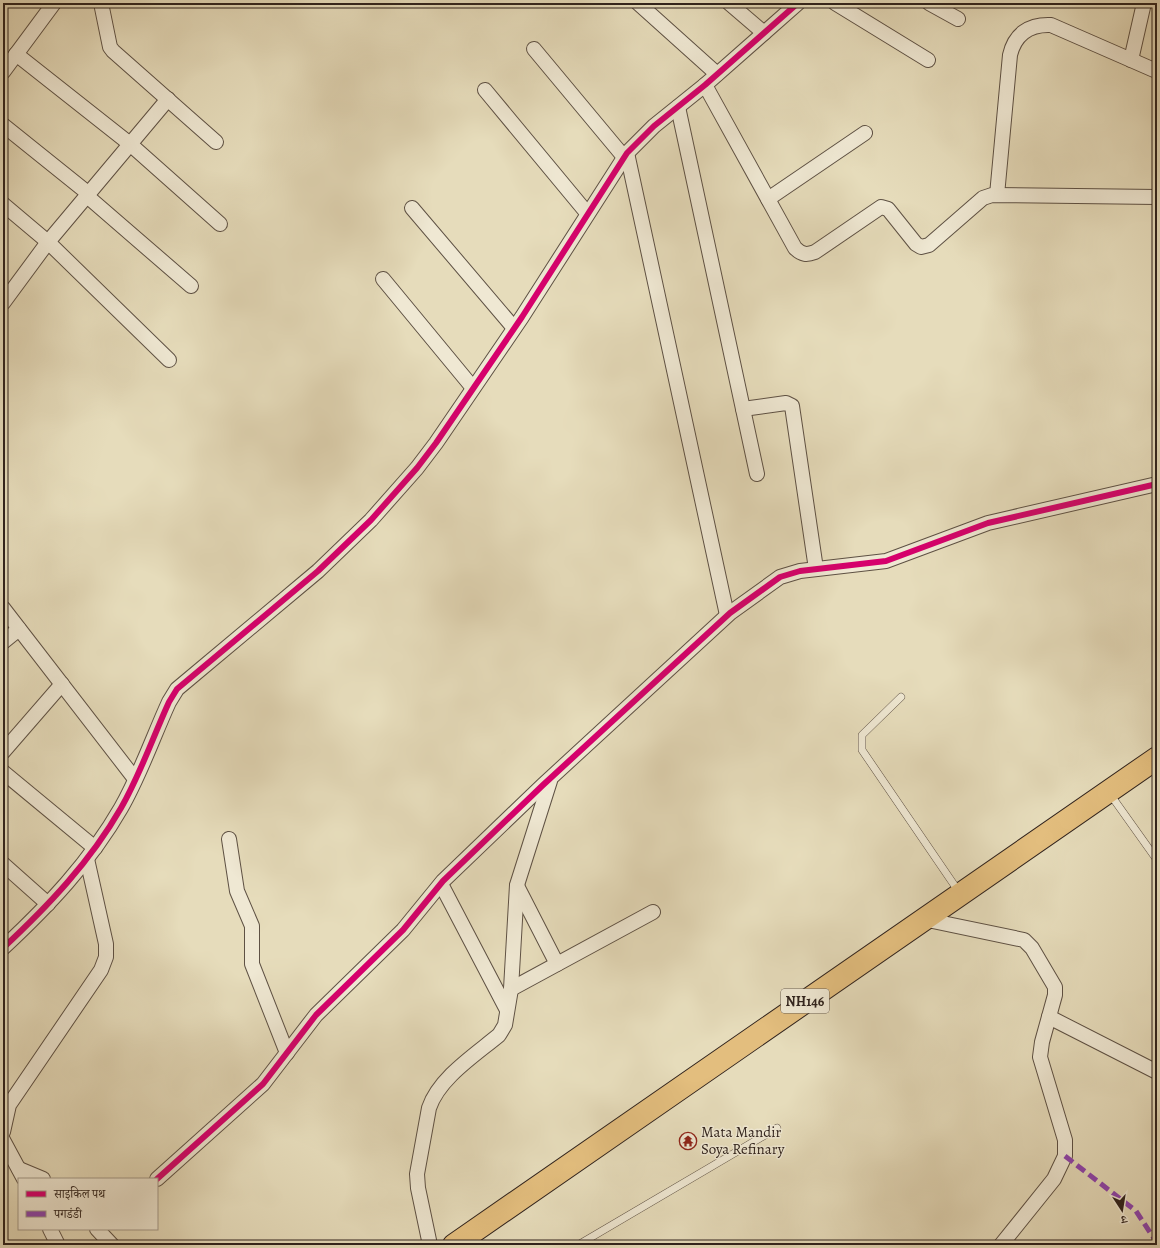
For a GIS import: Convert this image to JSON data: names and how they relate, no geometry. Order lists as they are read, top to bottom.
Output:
{
  "streets": {
    "highway": ["NH146"]
  },
  "places": {
    "temple": ["Mata Mandir Soya Refinary"]
  },
  "legend": ["साइकिल पथ", "पगडंडी"],
  "north": "bottom"
}
